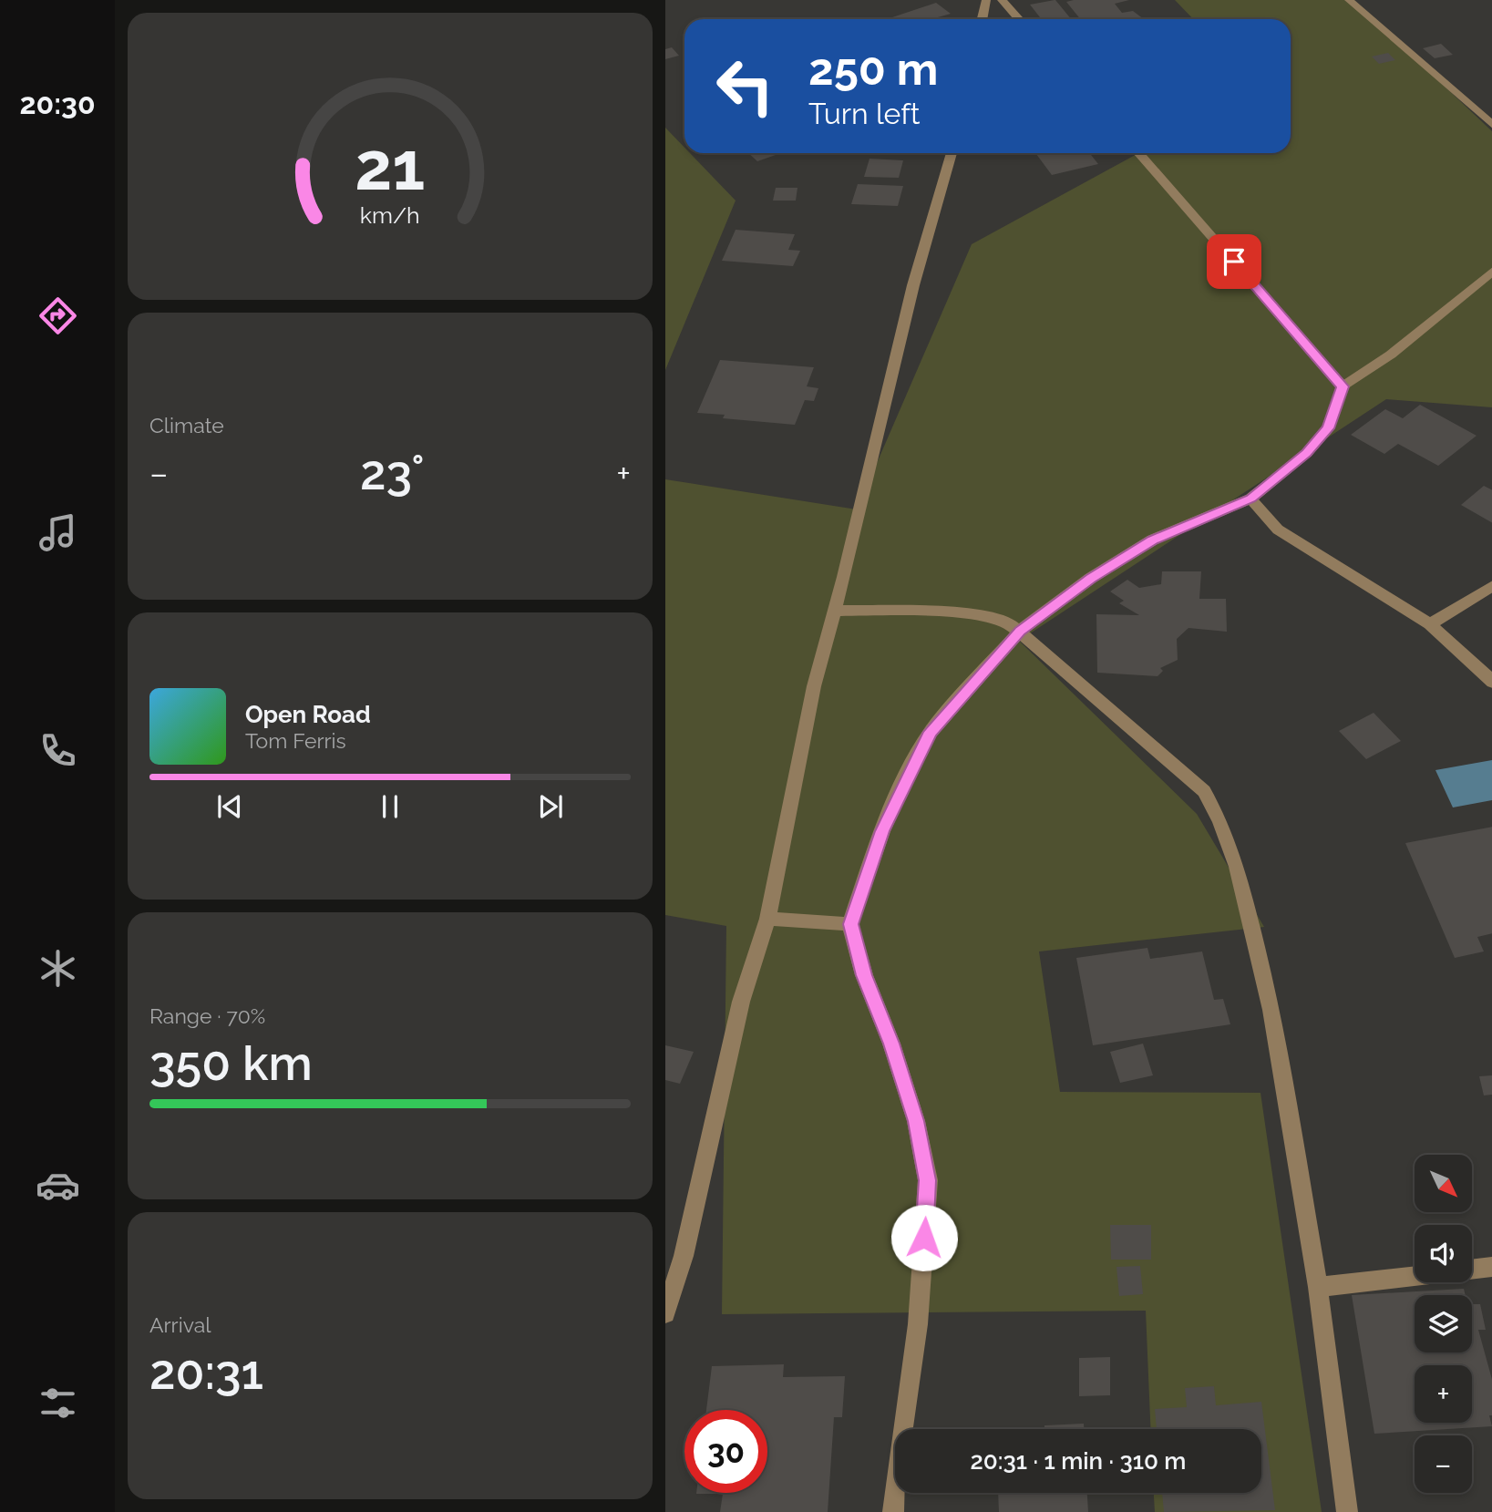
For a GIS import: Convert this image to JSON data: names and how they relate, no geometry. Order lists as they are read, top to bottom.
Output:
{
  "north": "bottom right",
  "page": {
    "tabs": "20:30",
    "turn": ["250 m", "Turn left"],
    "tile": [
      "Climate",
      ["Range · 70%", "350 km"],
      ["Arrival", "20:31"]
    ],
    "heat": ["−", "23°", "+"],
    "song": ["Open Road", "Tom Ferris"],
    "map_buttons": ["+", "−"],
    "limit": "30",
    "trip": "20:31 · 1 min · 310 m",
    "gauge": ["21", "km/h"]
  }
}
